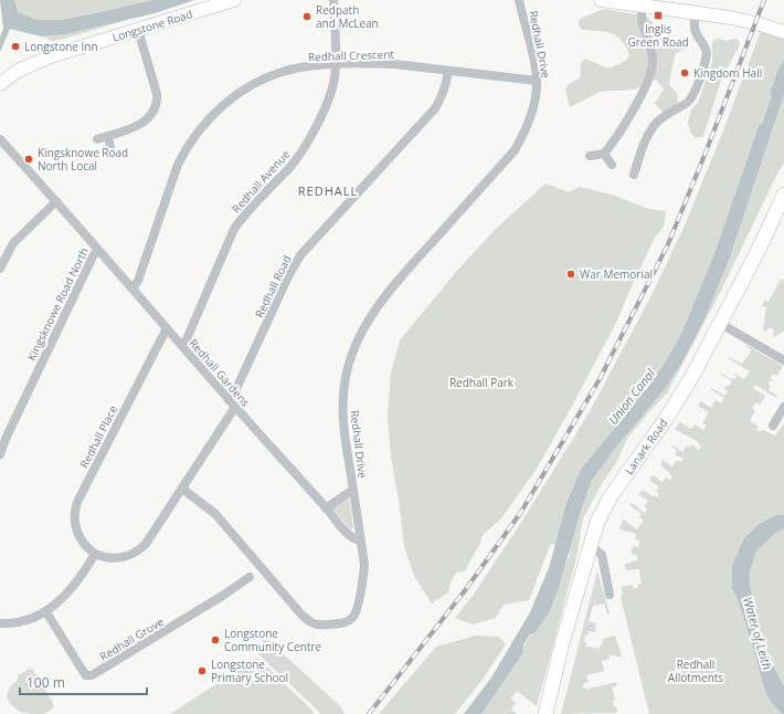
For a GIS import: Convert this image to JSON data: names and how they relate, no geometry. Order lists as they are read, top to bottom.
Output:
{
  "streets": {
    "main road": ["Lanark Road"],
    "street": [
      "Longstone Road",
      "Redhall Drive",
      "Redhall Crescent",
      "Redhall Avenue",
      "Redhall Road",
      "Kingsknowe Road North",
      "Redhall Gardens",
      "Redhall Place",
      "Redhall Grove"
    ]
  },
  "crossings": [
    ["Redhall Drive", "Redhall Crescent"],
    ["Redhall Drive", "Redhall Road"],
    ["Redhall Drive", "Redhall Gardens"],
    ["Redhall Drive", "Redhall Grove"],
    ["Redhall Crescent", "Redhall Avenue"],
    ["Redhall Crescent", "Redhall Road"],
    ["Redhall Crescent", "Redhall Gardens"],
    ["Redhall Avenue", "Redhall Gardens"],
    ["Redhall Road", "Redhall Gardens"],
    ["Redhall Road", "Redhall Place"],
    ["Kingsknowe Road North", "Redhall Gardens"],
    ["Redhall Gardens", "Redhall Place"]
  ],
  "districts": ["REDHALL"],
  "water": ["Union Canal", "Water of Leith"],
  "parks": ["Redhall Park", "Redhall Allotments"],
  "places": {
    "transit": ["Inglis Green Road"],
    "other": [
      "Redpath and McLean",
      "Longstone Inn",
      "Kingdom Hall",
      "Kingsknowe Road North Local",
      "War Memorial",
      "Longstone Community Centre",
      "Longstone Primary School"
    ]
  },
  "scale_bar": "100 m"
}
